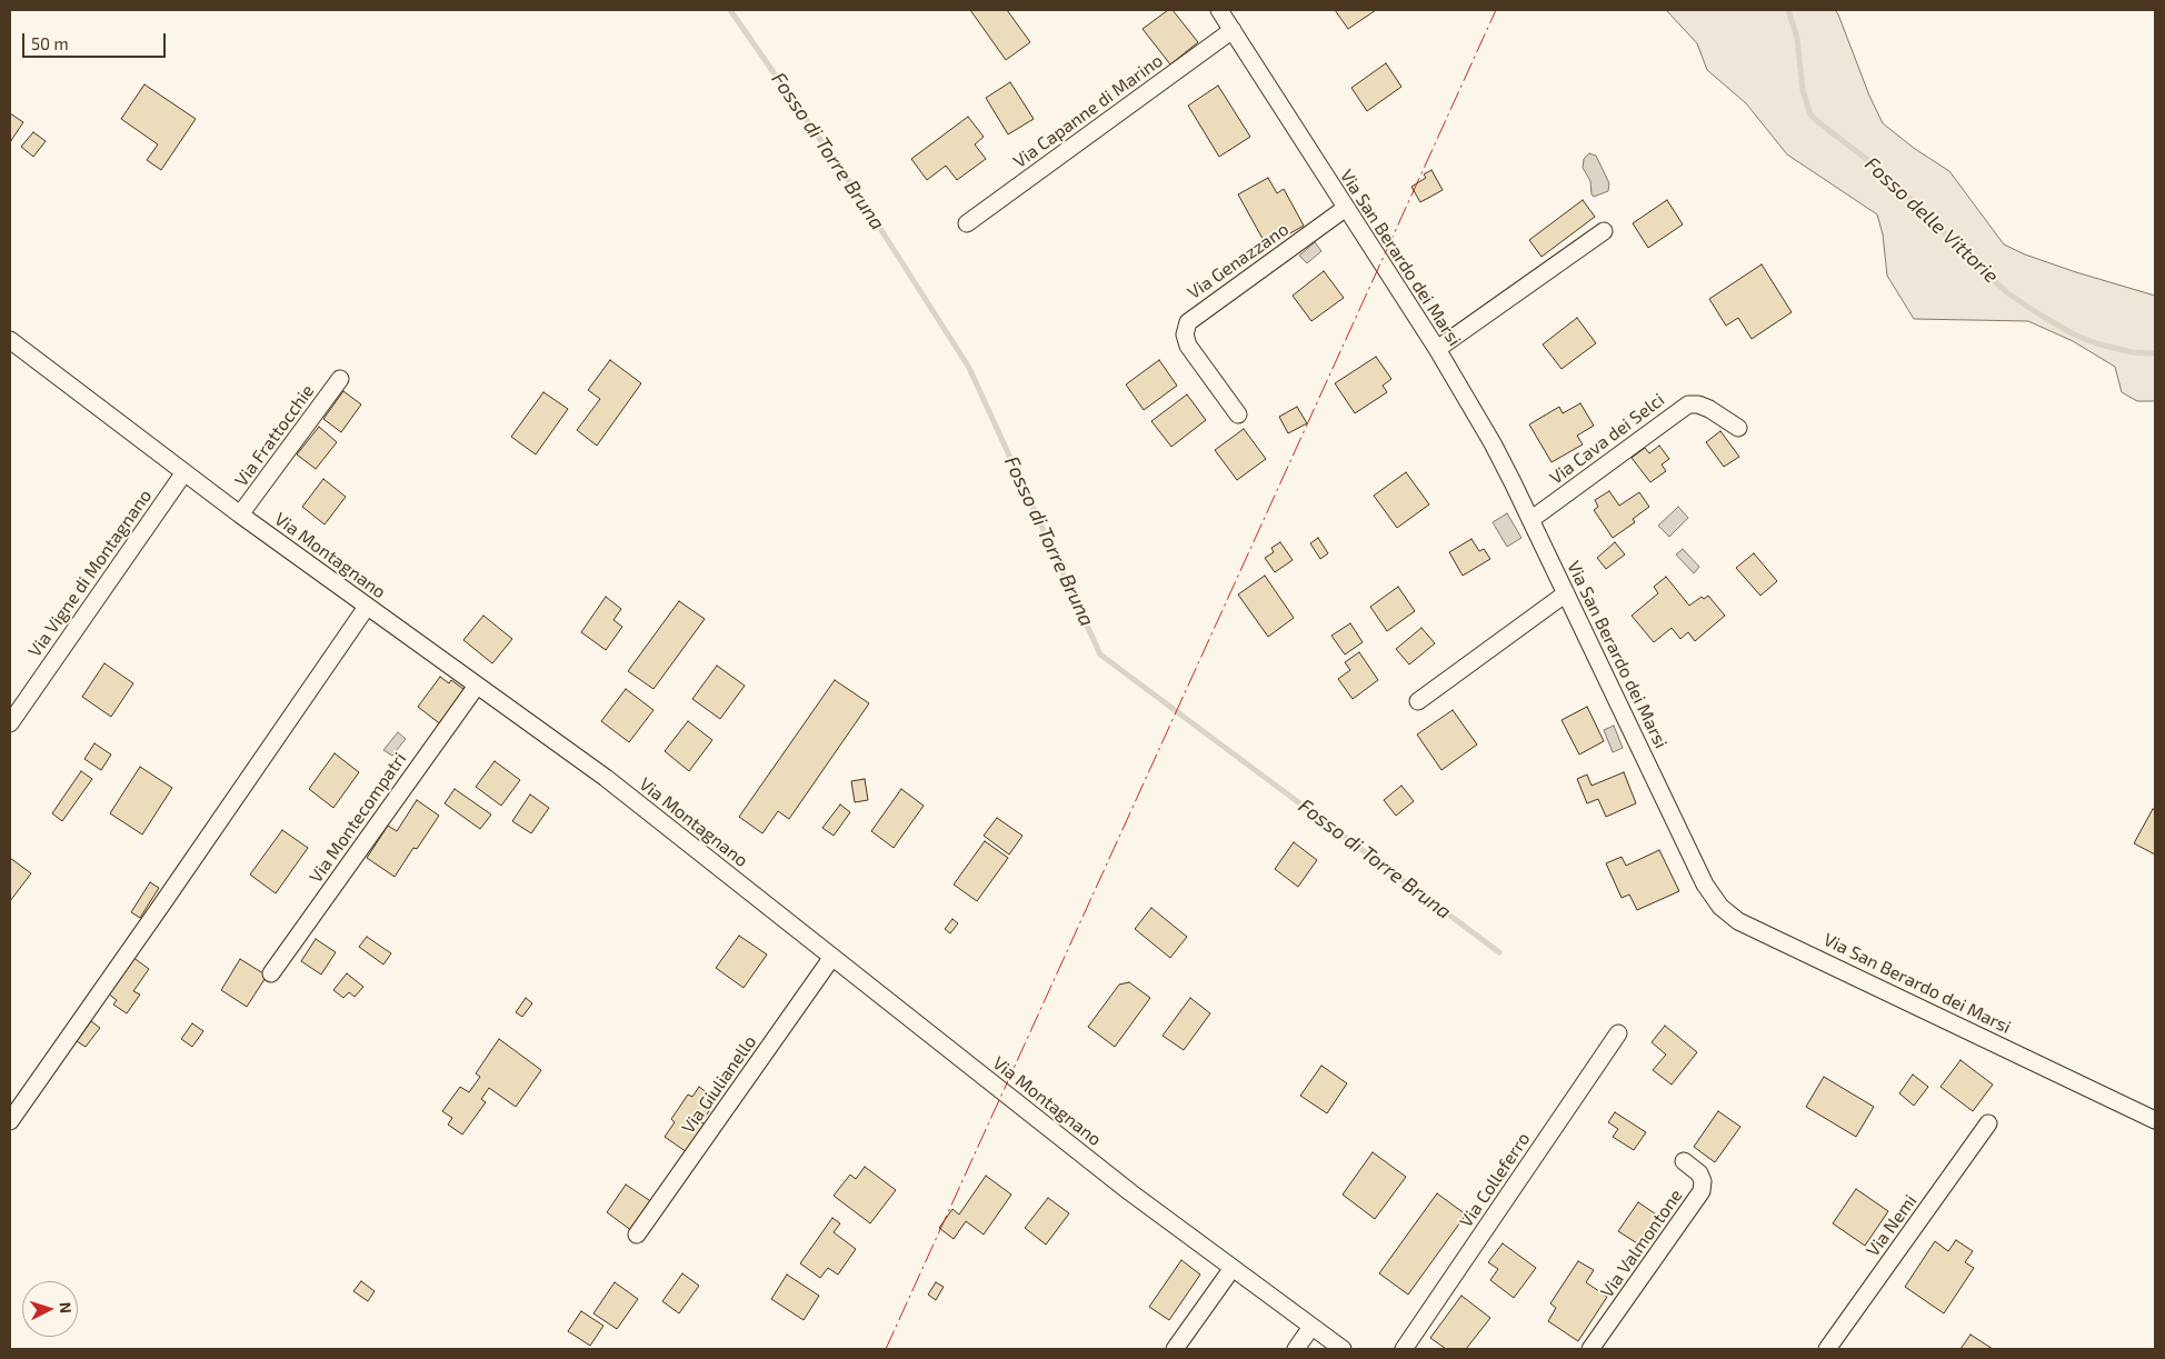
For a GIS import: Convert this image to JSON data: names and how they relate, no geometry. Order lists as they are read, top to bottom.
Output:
{
  "streets": {
    "street": [
      "Via Capanne di Marino",
      "Via San Berardo dei Marsi",
      "Via Genazzano",
      "Via Frattocchie",
      "Via Cava dei Selci",
      "Via Montagnano",
      "Via Vigne di Montagnano",
      "Via Montecompatri",
      "Via Giulianello",
      "Via Colleferro",
      "Via Nemi",
      "Via Valmontone"
    ]
  },
  "crossings": [
    ["Via Capanne di Marino", "Via San Berardo dei Marsi"],
    ["Via San Berardo dei Marsi", "Via Genazzano"],
    ["Via San Berardo dei Marsi", "Via Cava dei Selci"],
    ["Via Frattocchie", "Via Montagnano"],
    ["Via Montagnano", "Via Vigne di Montagnano"],
    ["Via Montagnano", "Via Montecompatri"],
    ["Via Montagnano", "Via Giulianello"]
  ],
  "water": ["Fosso di Torre Bruna", "Fosso delle Vittorie"],
  "scale_bar": "50 m",
  "north": "right"
}
